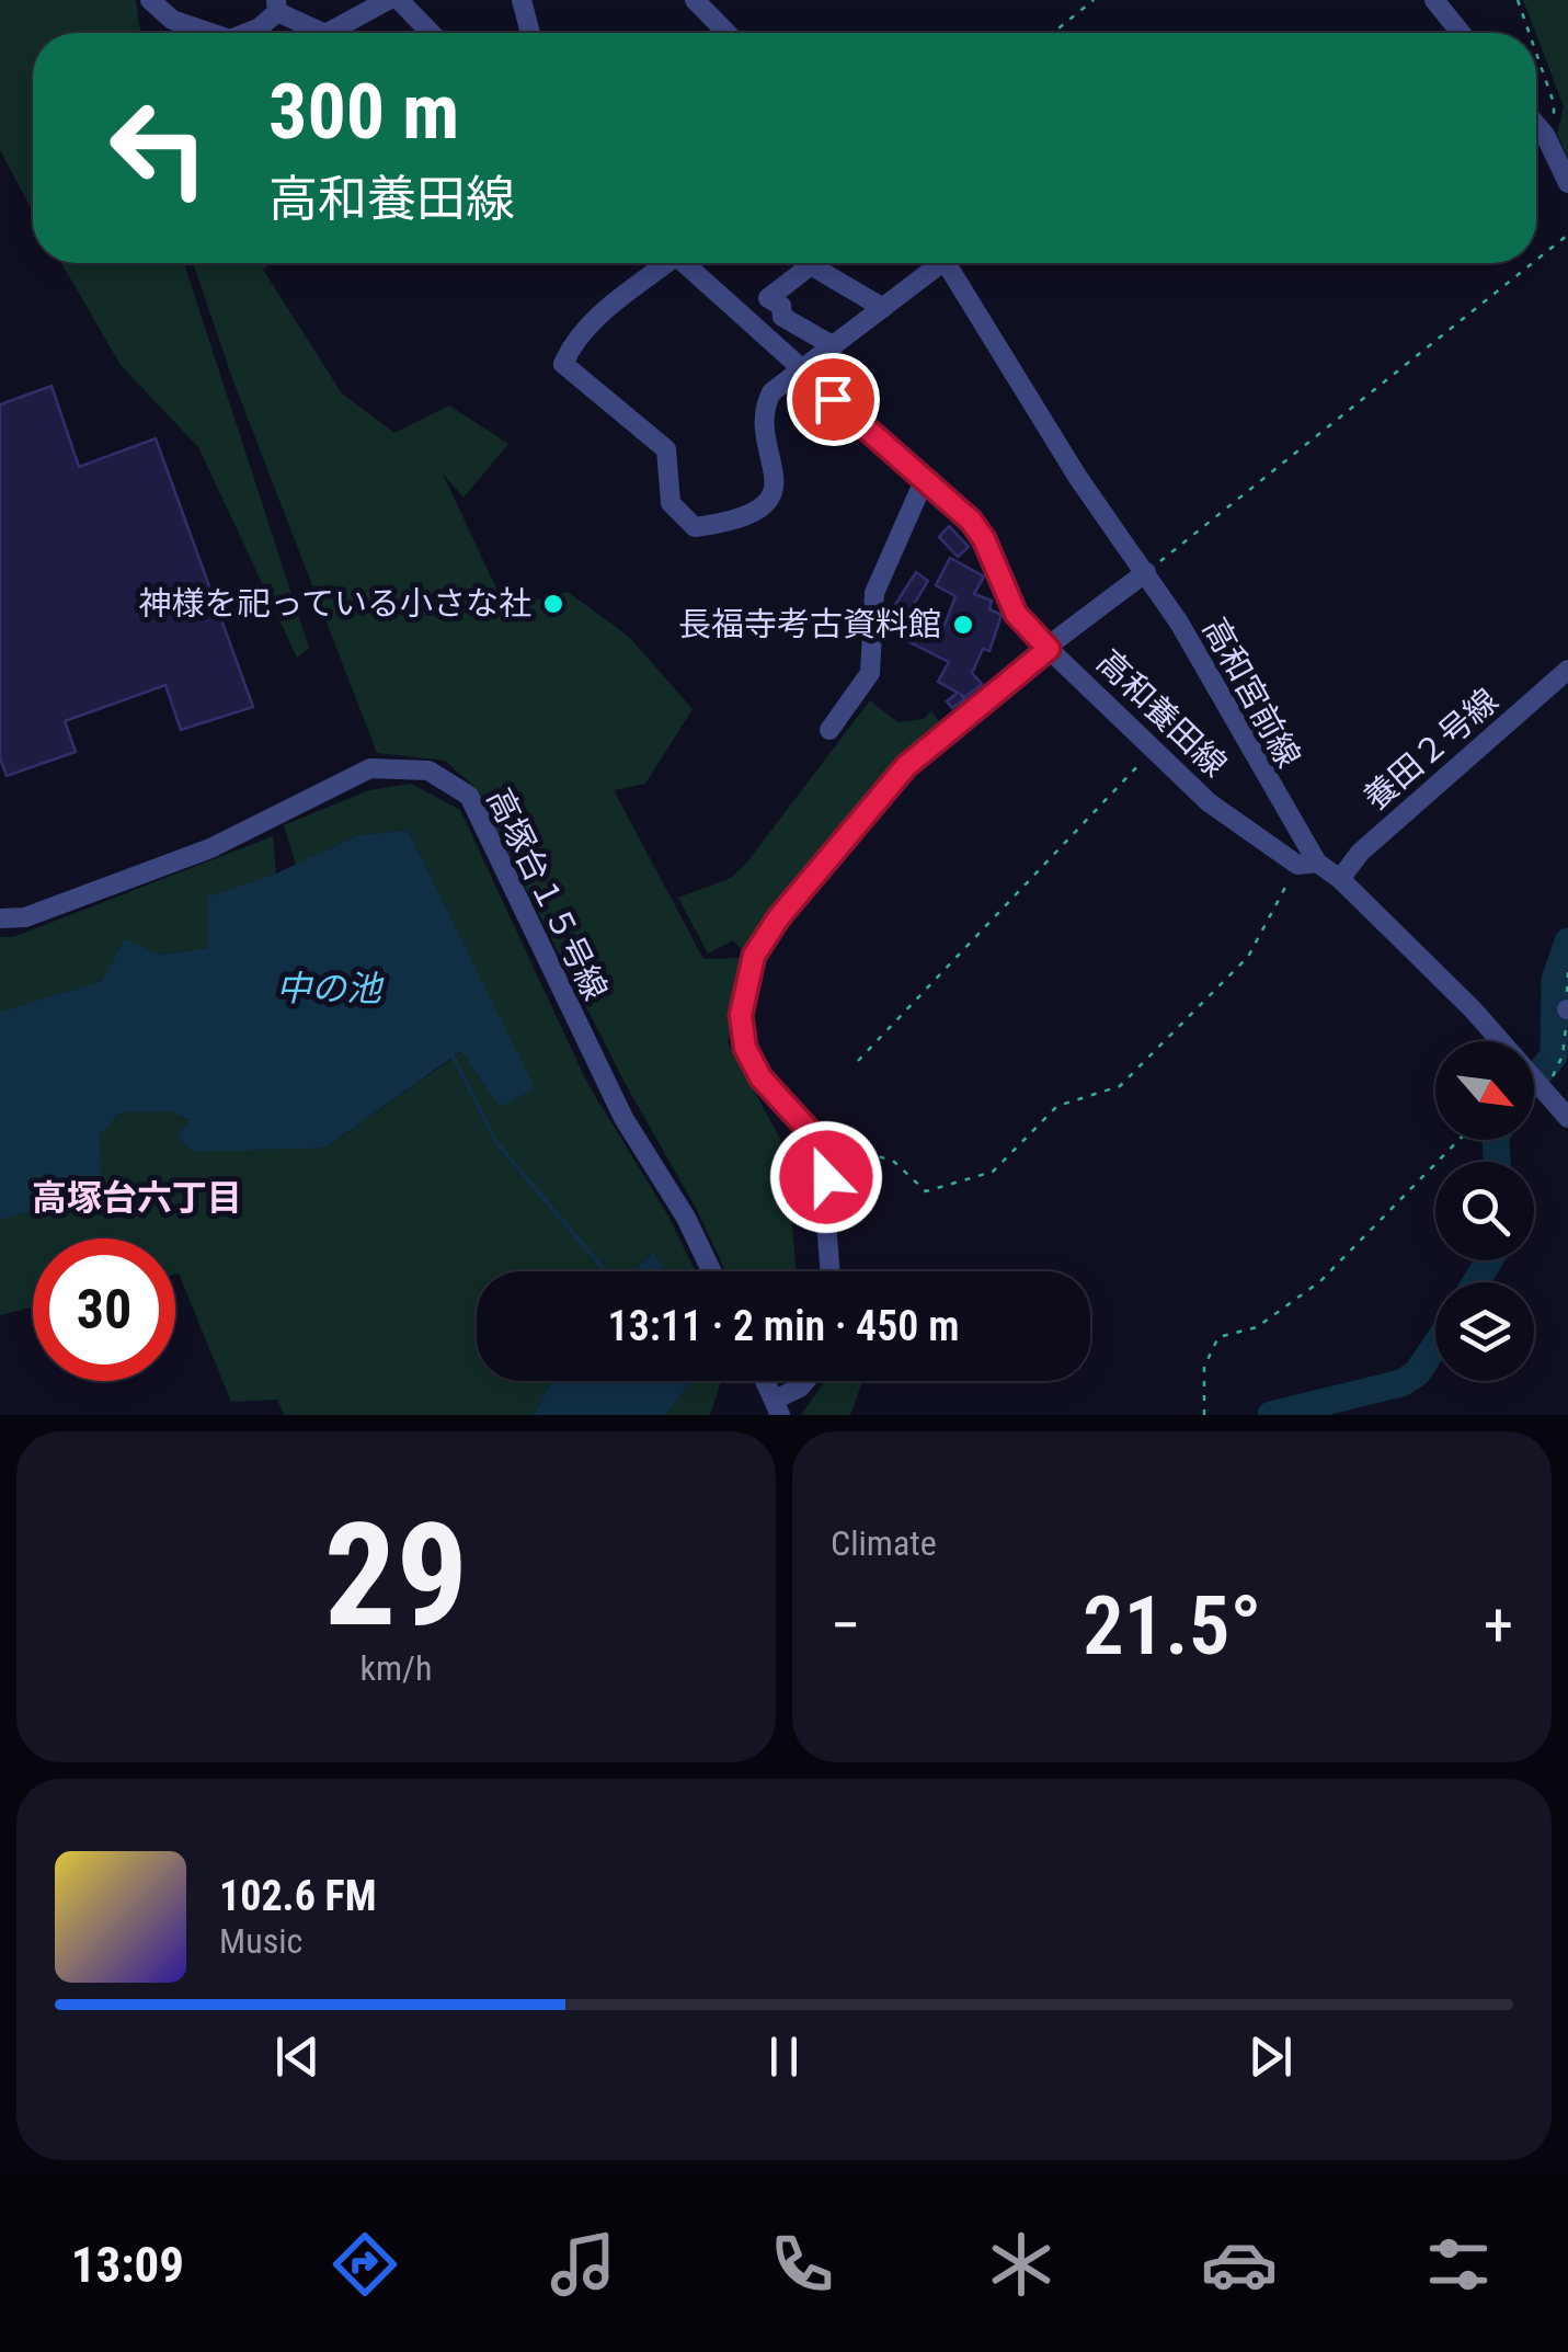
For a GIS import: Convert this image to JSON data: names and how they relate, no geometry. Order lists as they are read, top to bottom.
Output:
{
  "streets": {
    "street": [
      "高和宮前線",
      "高和養田線",
      "養田２号線",
      "高塚台１５号線"
    ]
  },
  "crossings": [
    ["高和宮前線", "高和養田線"],
    ["高和宮前線", "養田２号線"]
  ],
  "districts": ["高塚台六丁目"],
  "water": ["中の池"],
  "places": ["神様を祀っている小さな社", "長福寺考古資料館"],
  "north": "bottom right",
  "page": {
    "turn": ["300 m", "高和養田線"],
    "limit": "30",
    "trip": "13:11 · 2 min · 450 m",
    "tile": [
      ["29", "km/h"],
      "Climate"
    ],
    "heat": ["−", "21.5°", "+"],
    "song": ["102.6 FM", "Music"],
    "tabs": "13:09"
  }
}
